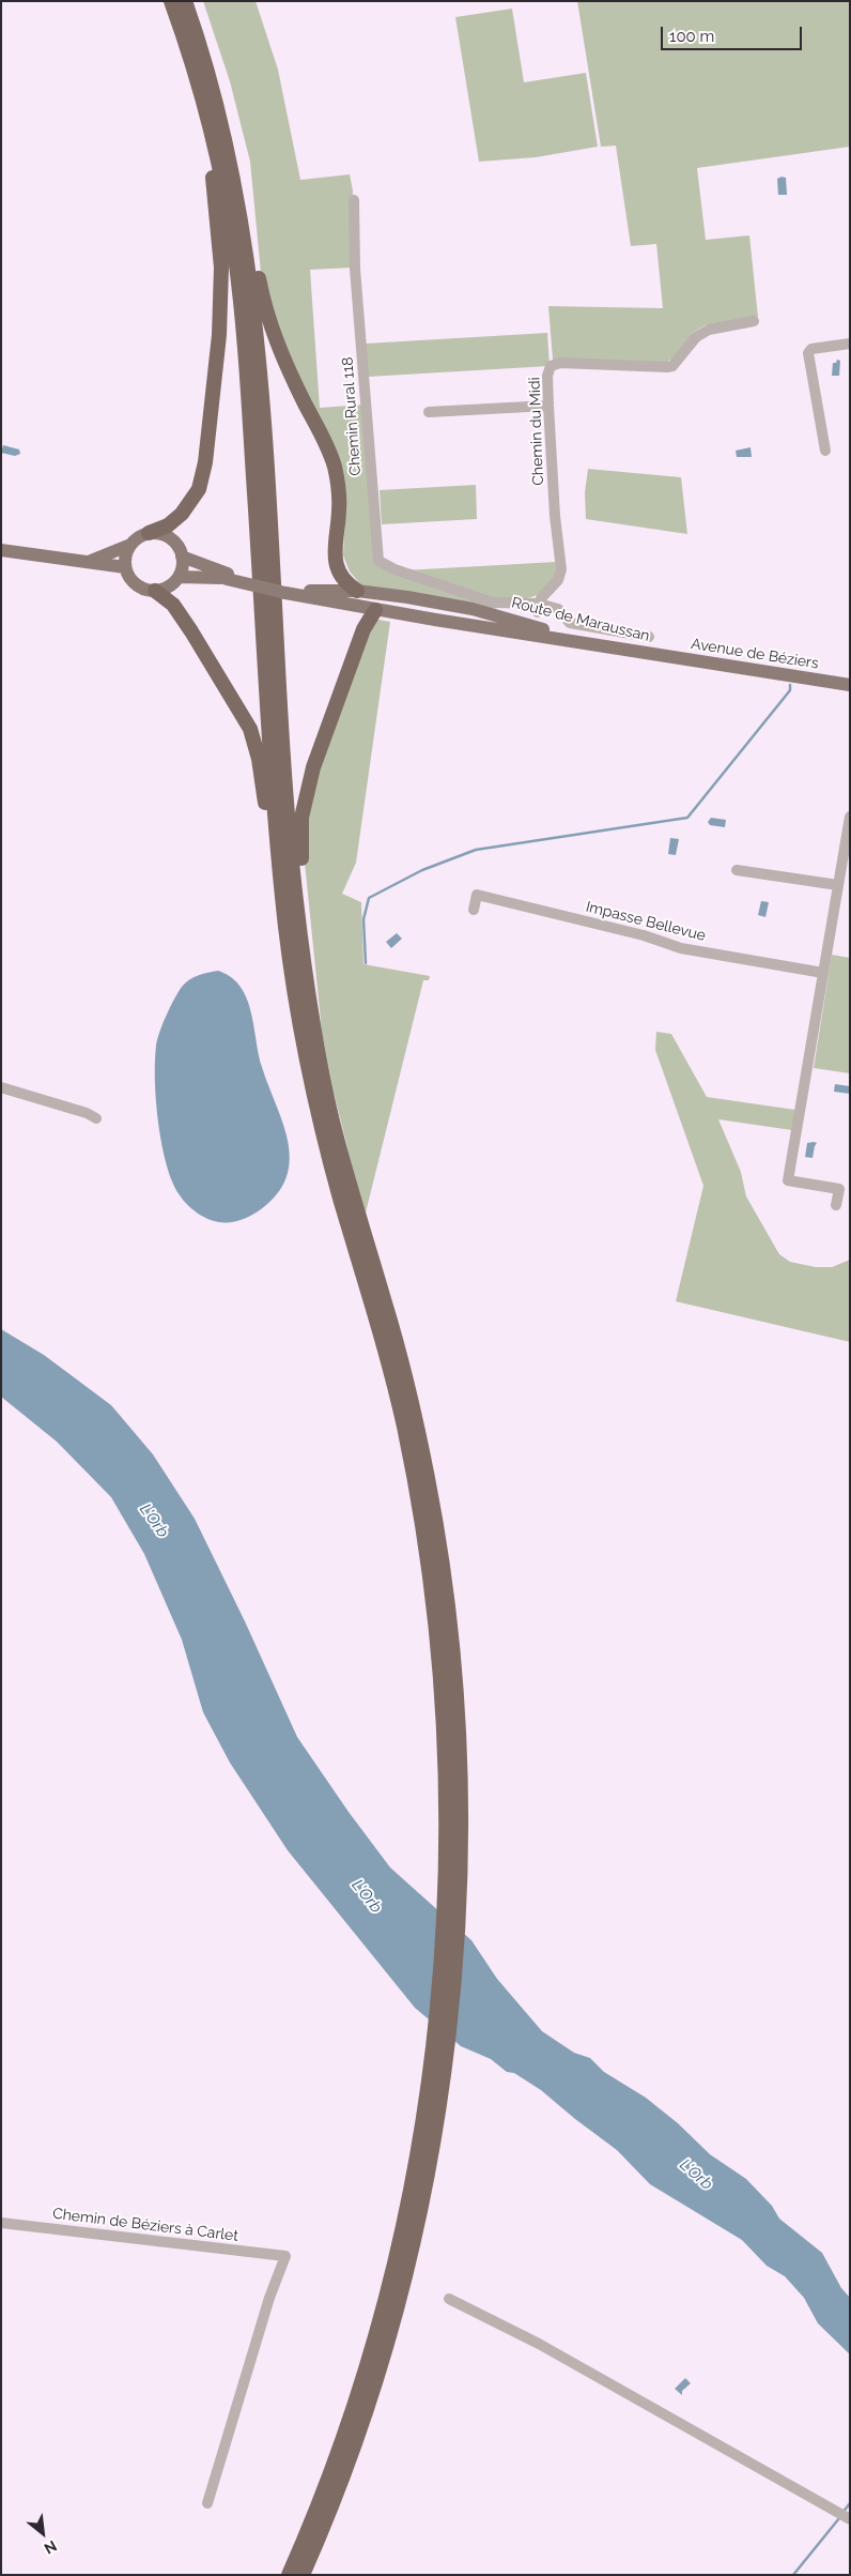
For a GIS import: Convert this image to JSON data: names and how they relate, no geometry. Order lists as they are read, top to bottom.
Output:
{
  "streets": {
    "main road": ["Route de Maraussan", "Avenue de Béziers"],
    "street": [
      "Chemin Rural 118",
      "Chemin du Midi",
      "Impasse Bellevue",
      "Chemin de Béziers à Carlet"
    ]
  },
  "crossings": [
    ["Chemin Rural 118", "Chemin du Midi"],
    ["Chemin du Midi", "Route de Maraussan"],
    ["Route de Maraussan", "Avenue de Béziers"]
  ],
  "water": ["L'Orb"],
  "scale_bar": "100 m",
  "north": "bottom right"
}
